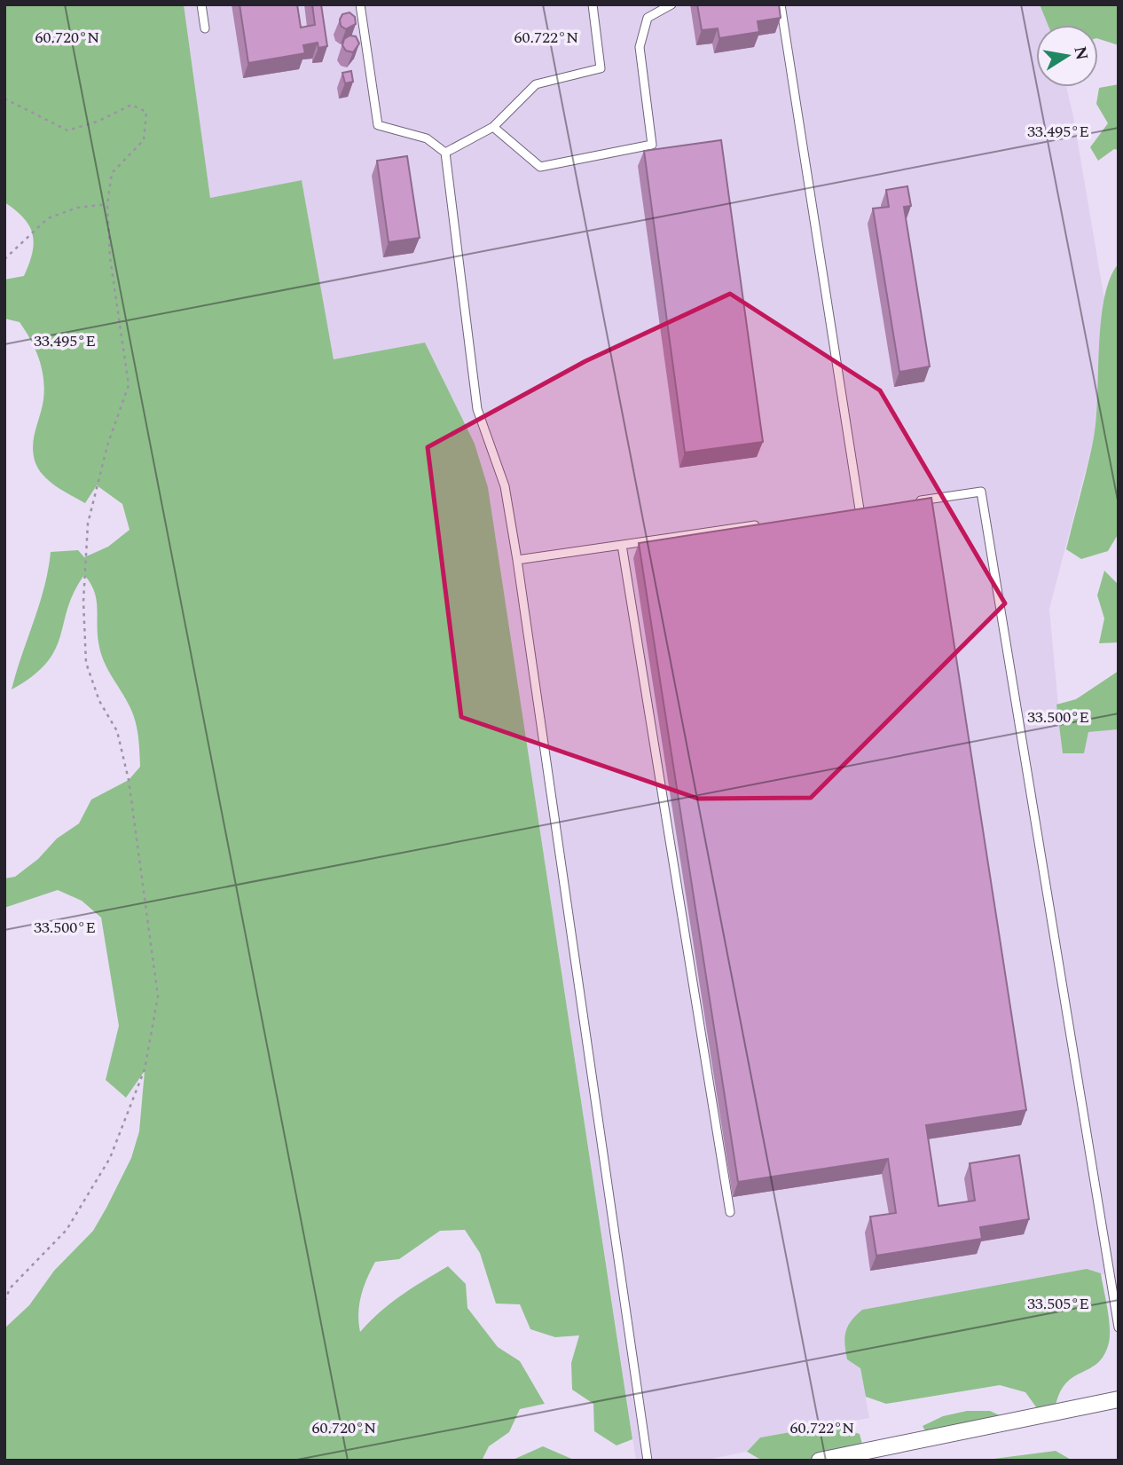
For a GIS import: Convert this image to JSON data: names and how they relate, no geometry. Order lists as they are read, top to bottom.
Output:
{
  "north": "right",
  "coordinates": [
    "60.720°N",
    "60.722°N",
    "33.495°E",
    "33.500°E",
    "33.505°E"
  ]
}
